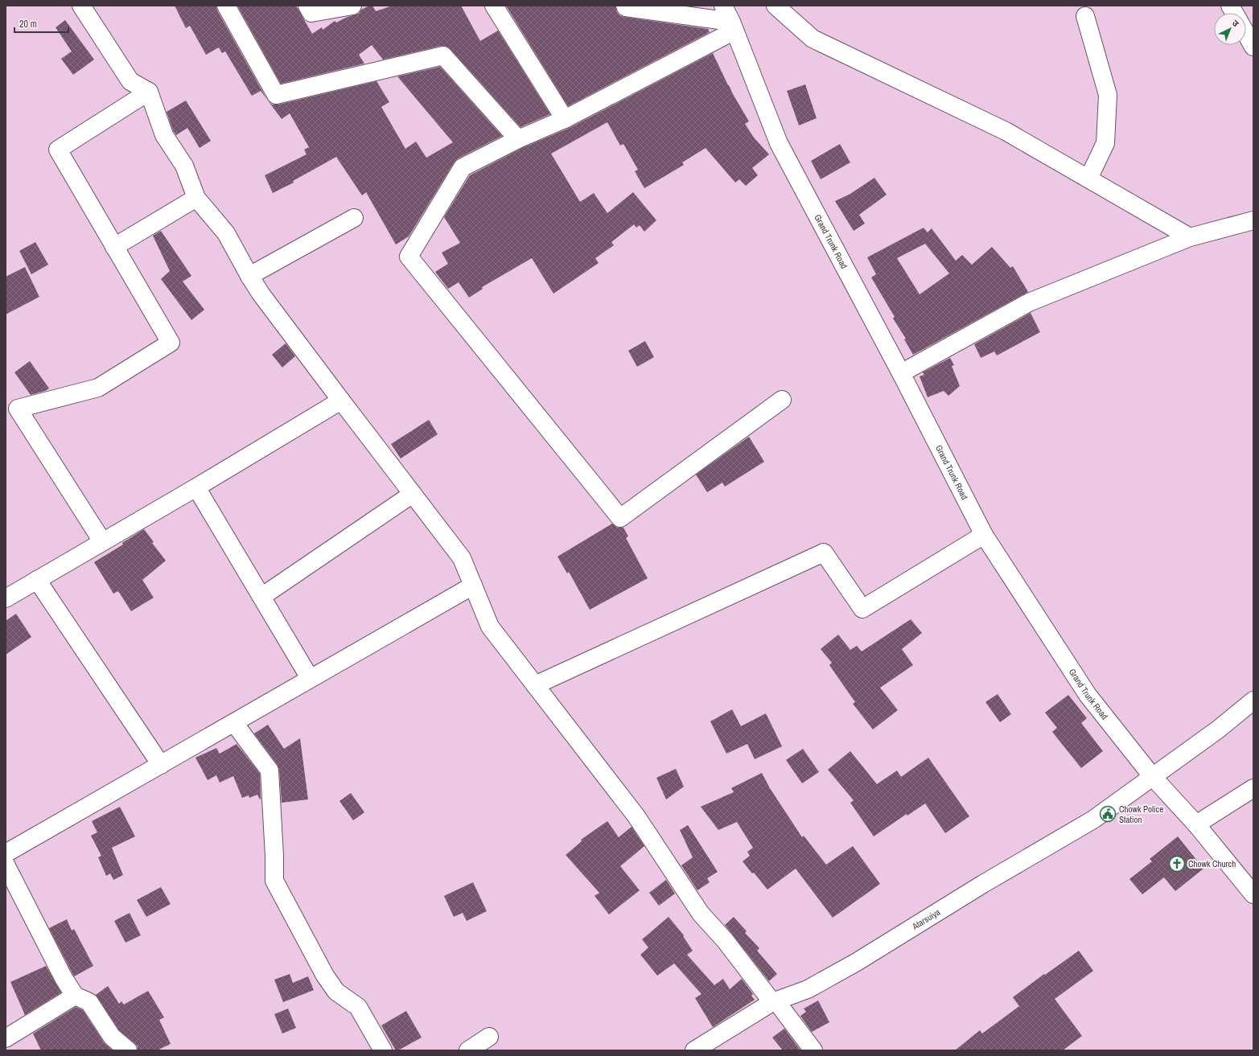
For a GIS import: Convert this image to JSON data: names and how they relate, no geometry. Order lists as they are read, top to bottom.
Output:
{
  "streets": {
    "street": ["Grand Trunk Road", "Atarsuiya"]
  },
  "crossings": [
    ["Grand Trunk Road", "Atarsuiya"]
  ],
  "places": {
    "public building": ["Chowk Police Station"],
    "church": ["Chowk Church"]
  },
  "scale_bar": "20 m",
  "north": "top right"
}
